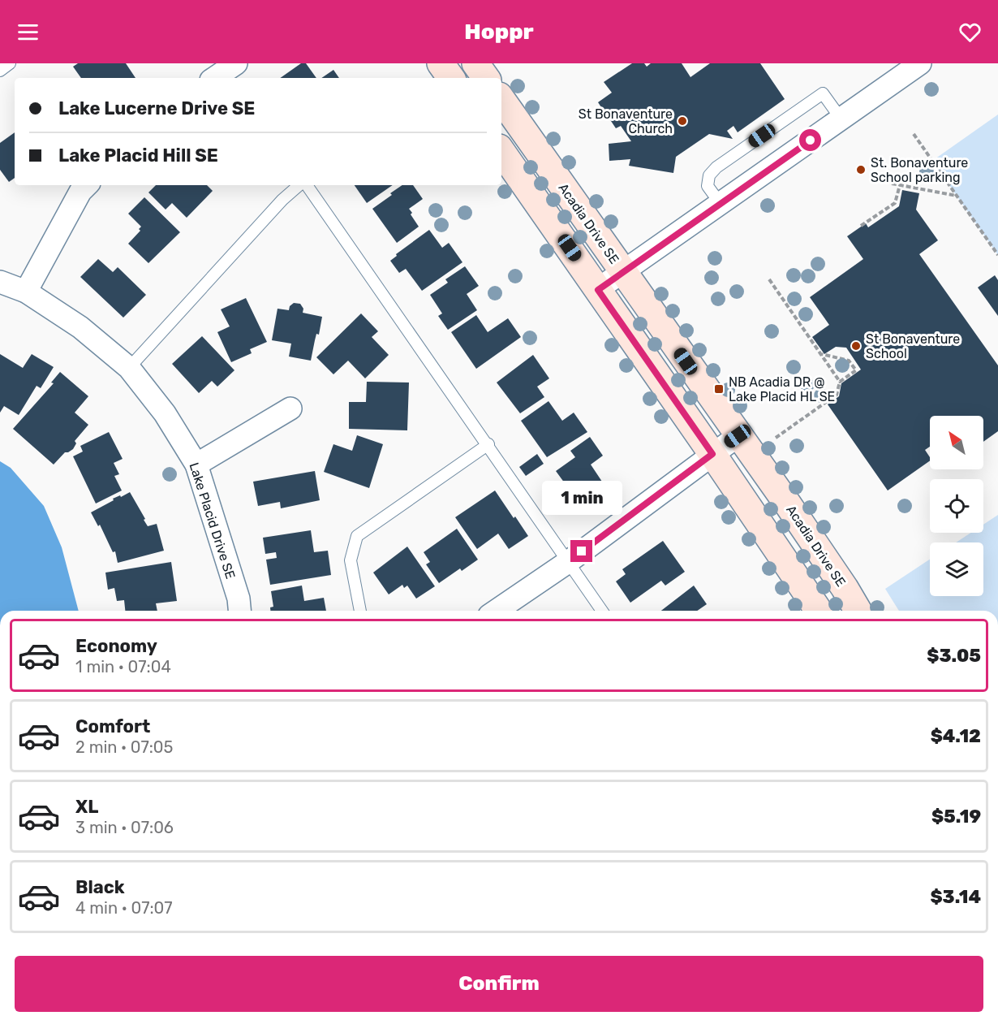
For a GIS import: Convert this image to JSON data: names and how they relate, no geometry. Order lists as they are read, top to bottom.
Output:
{
  "streets": {
    "street": ["Acadia Drive SE", "Lake Placid Drive SE"]
  },
  "places": {
    "other": ["St Bonaventure Church", "St. Bonaventure School parking", "St Bonaventure School"],
    "transit": ["NB Acadia DR @ Lake Placid HL SE"]
  },
  "north": "top left",
  "page": {
    "header": "Hoppr",
    "banner": ["Lake Lucerne Drive SE", "Lake Placid Hill SE"],
    "bubble": "1 min",
    "list": [
      {
        "name": "Economy",
        "note": "1 min · 07:04",
        "value": "$3.05"
      },
      {
        "name": "Comfort",
        "note": "2 min · 07:05",
        "value": "$4.12"
      },
      {
        "name": "XL",
        "note": "3 min · 07:06",
        "value": "$5.19"
      },
      {
        "name": "Black",
        "note": "4 min · 07:07",
        "value": "$3.14"
      }
    ],
    "buttons": "Confirm"
  }
}
